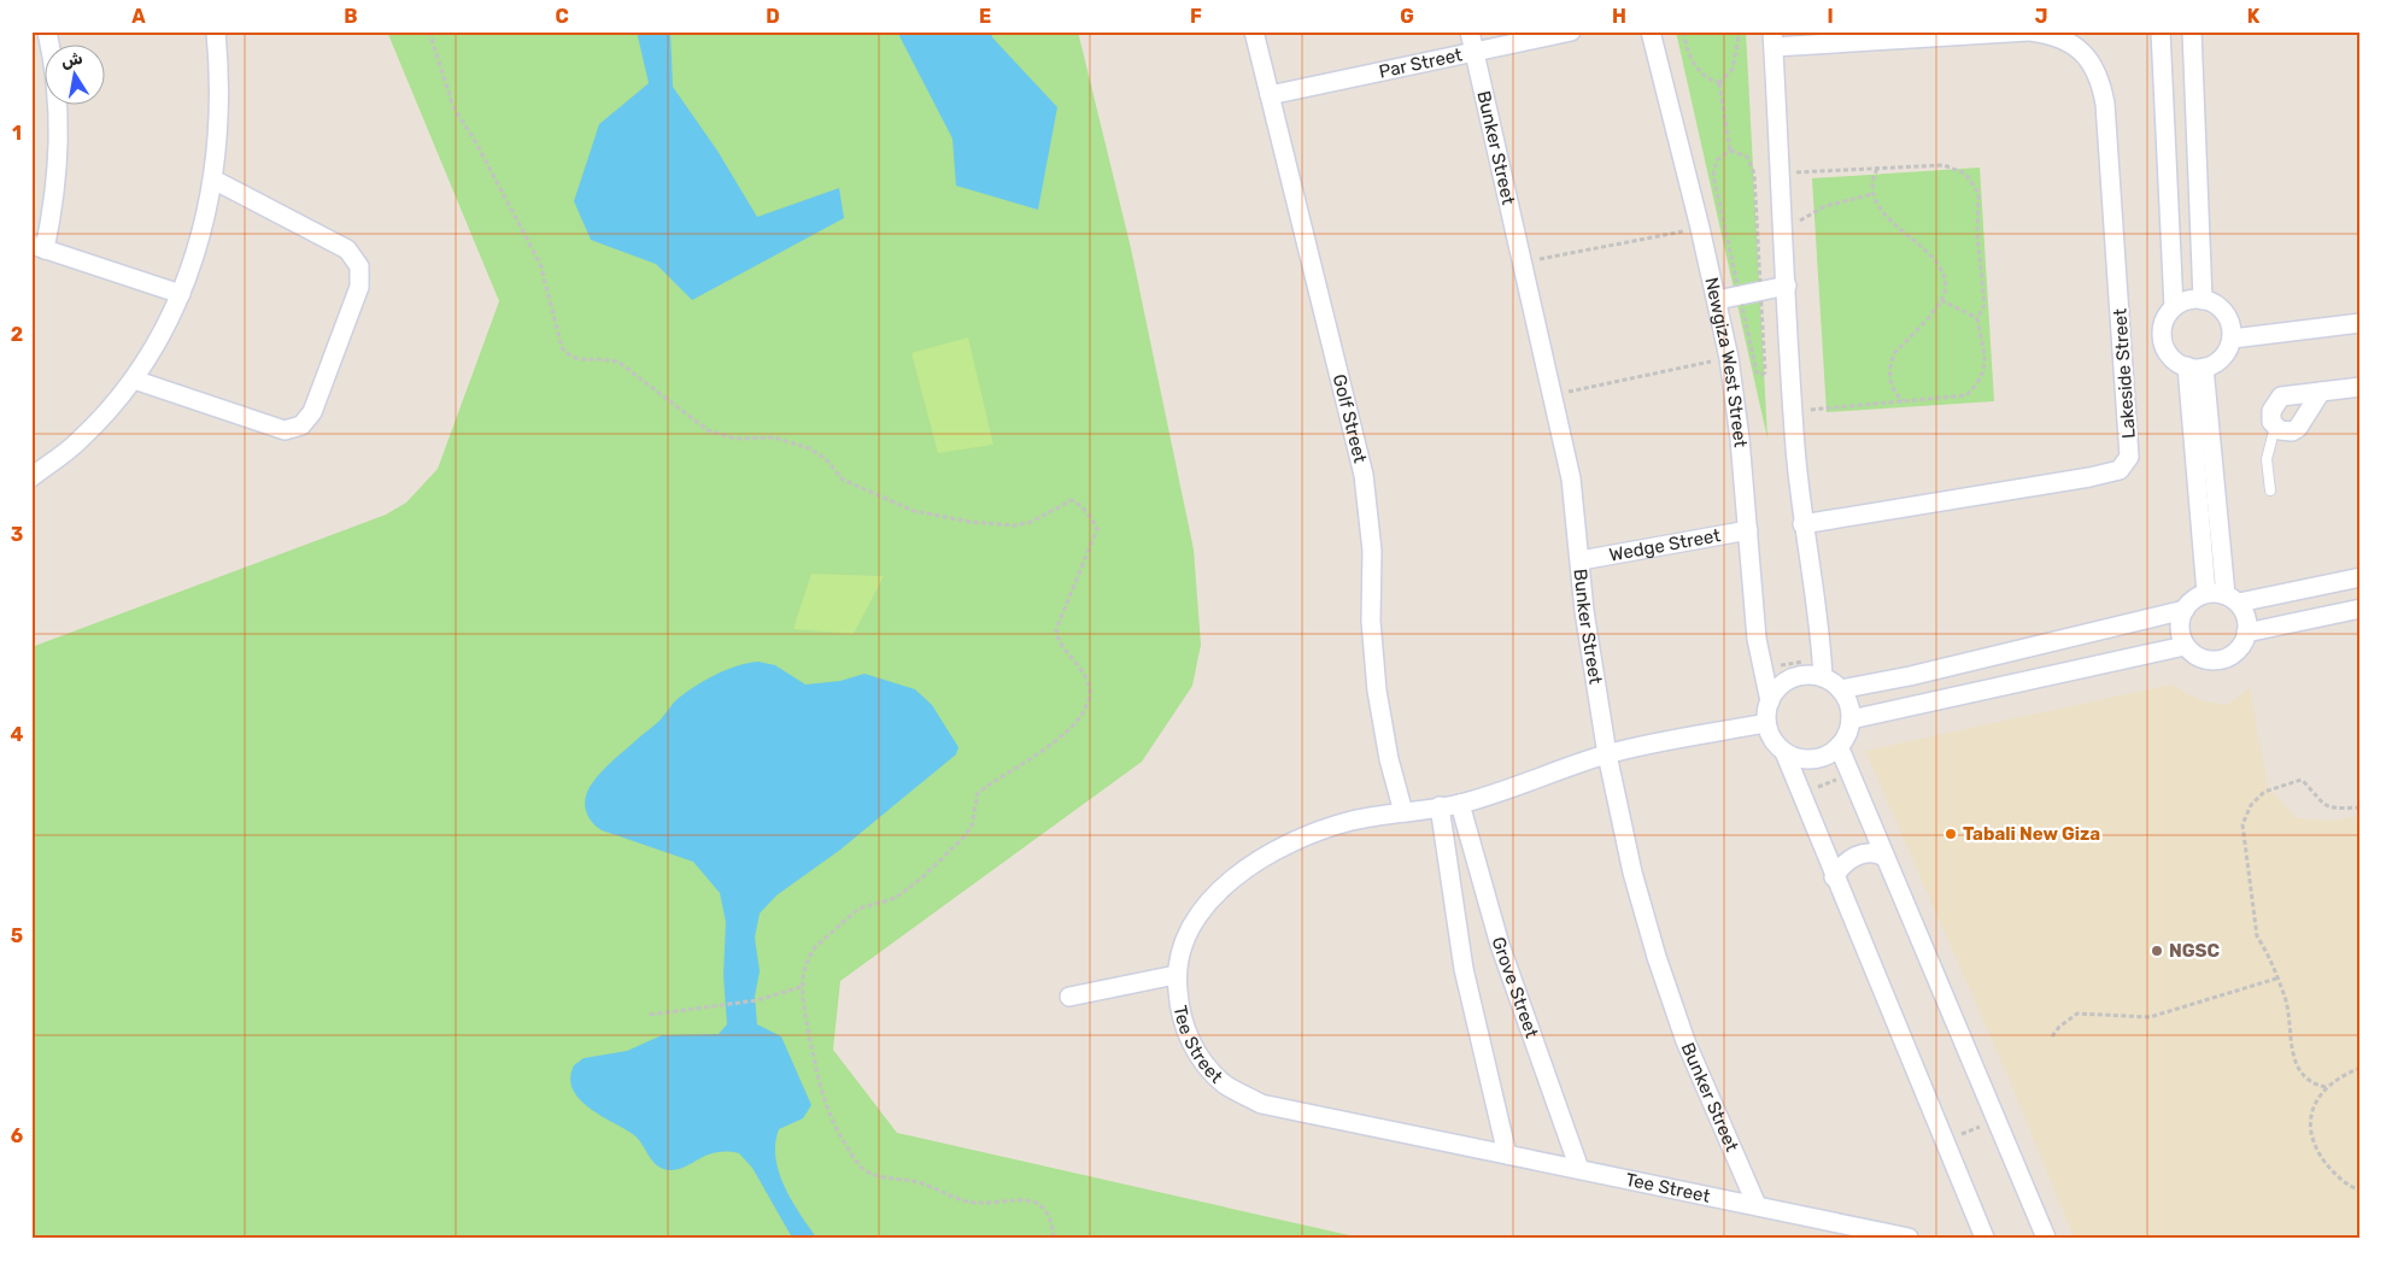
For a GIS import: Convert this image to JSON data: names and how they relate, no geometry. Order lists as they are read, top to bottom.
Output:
{
  "streets": {
    "street": [
      "Par Street",
      "Bunker Street",
      "Newgiza West Street",
      "Lakeside Street",
      "Golf Street",
      "Wedge Street",
      "Grove Street",
      "Tee Street"
    ]
  },
  "crossings": [
    ["Par Street", "Bunker Street"],
    ["Par Street", "Golf Street"],
    ["Bunker Street", "Wedge Street"],
    ["Bunker Street", "Tee Street"],
    ["Newgiza West Street", "Wedge Street"],
    ["Newgiza West Street", "Tee Street"],
    ["Golf Street", "Tee Street"],
    ["Grove Street", "Tee Street"]
  ],
  "places": ["Tabali New Giza", "NGSC"],
  "north": "top",
  "grid": {
    "columns": [
      "A",
      "B",
      "C",
      "D",
      "E",
      "F",
      "G",
      "H",
      "I",
      "J",
      "K"
    ],
    "rows": [
      "1",
      "2",
      "3",
      "4",
      "5",
      "6"
    ]
  }
}
